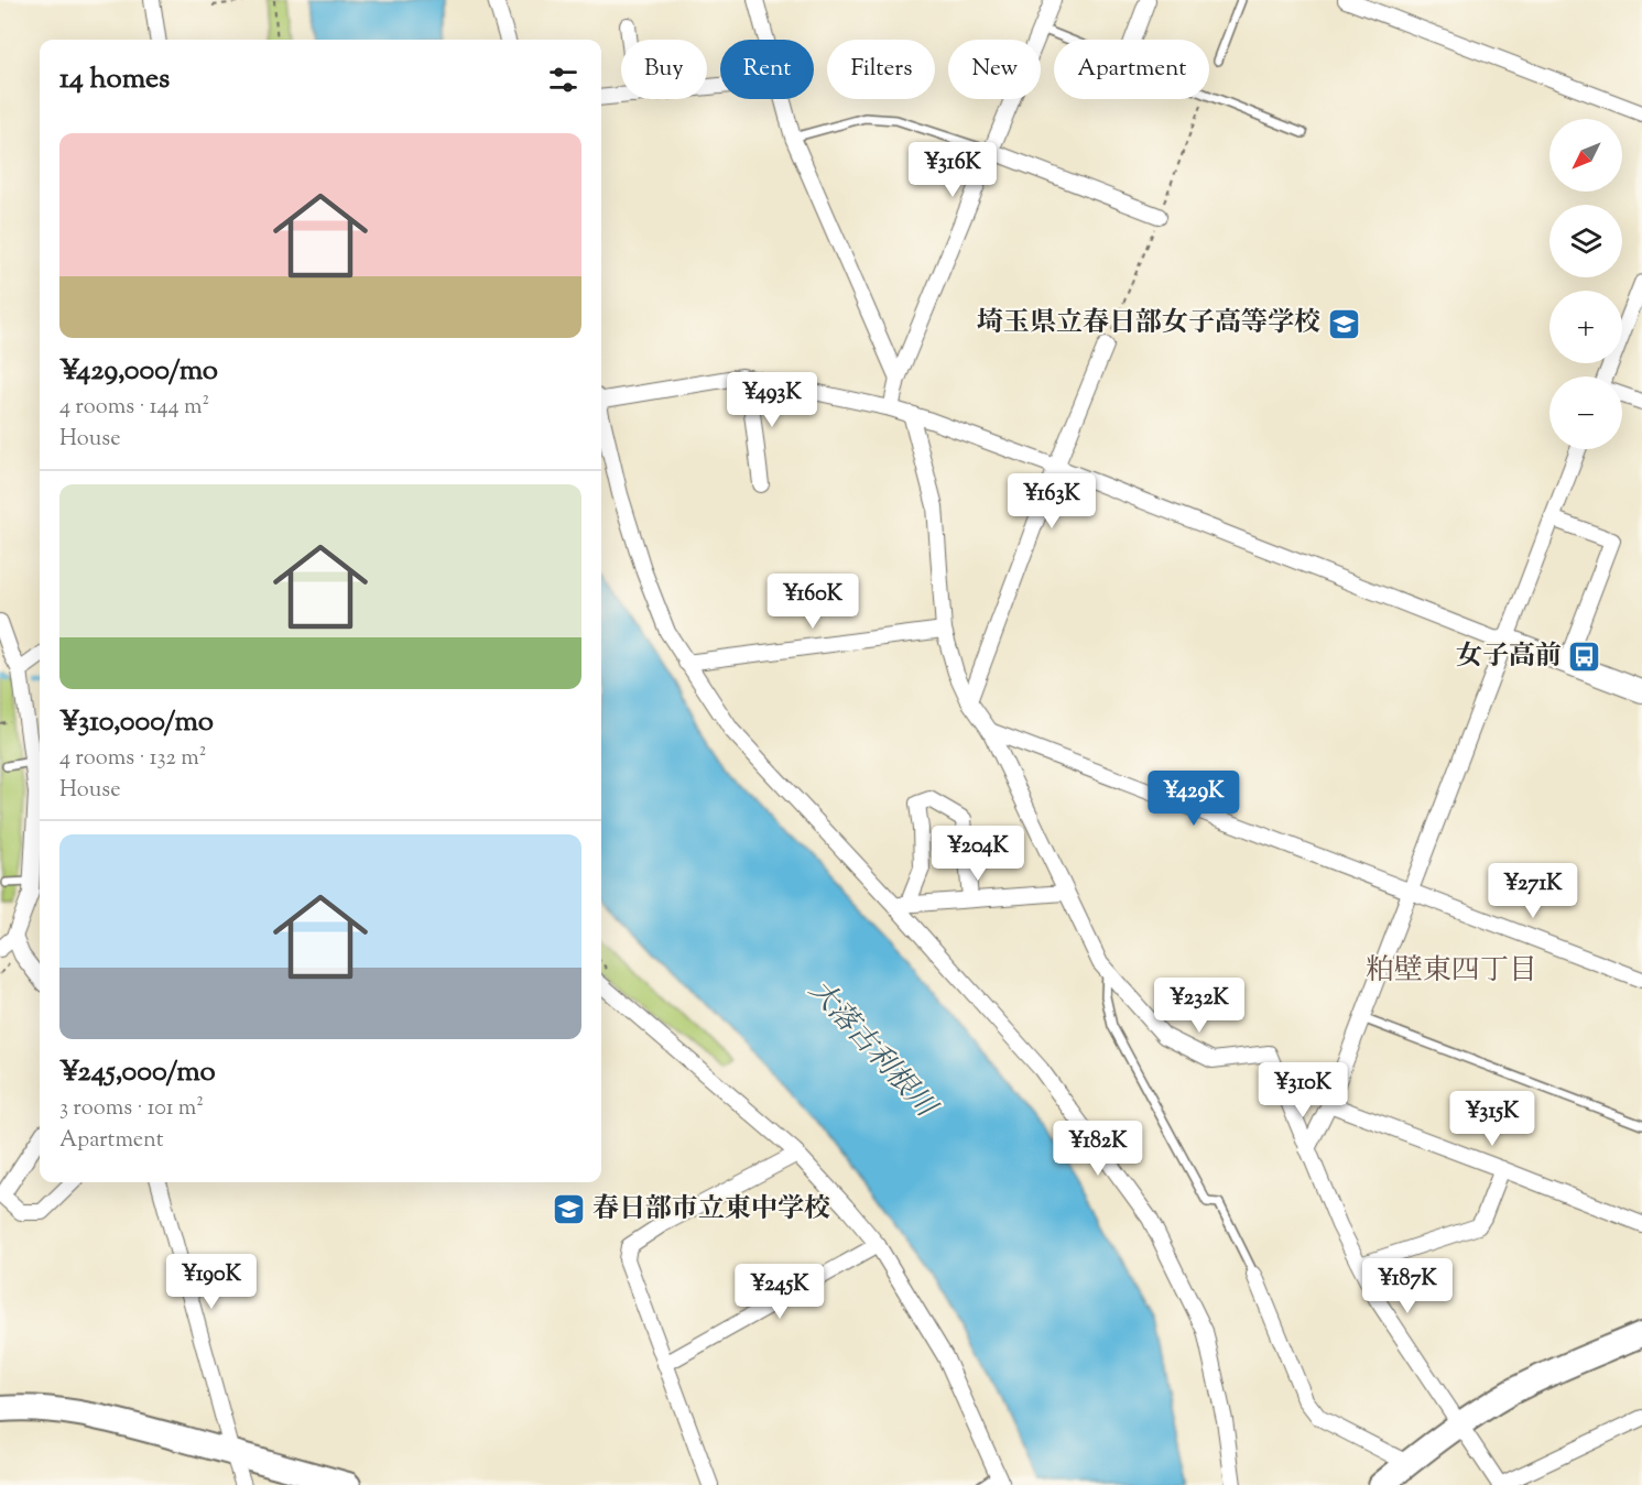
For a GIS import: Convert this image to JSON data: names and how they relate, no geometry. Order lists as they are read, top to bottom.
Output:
{
  "districts": ["粕壁東四丁目"],
  "water": ["大落古利根川"],
  "places": {
    "school or university": ["埼玉県立春日部女子高等学校", "春日部市立東中学校"],
    "bus stop": ["女子高前"]
  },
  "north": "bottom left",
  "page": {
    "chip": [
      "Buy",
      "Rent",
      "Filters",
      "New",
      "Apartment"
    ],
    "heading": "14 homes",
    "map_buttons": ["+", "−"],
    "list": [
      {
        "name": "¥429,000/mo",
        "note": "4 rooms · 144 m² · House"
      },
      {
        "name": "¥310,000/mo",
        "note": "4 rooms · 132 m² · House"
      },
      {
        "name": "¥245,000/mo",
        "note": "3 rooms · 101 m² · Apartment"
      }
    ],
    "price": [
      "¥316K",
      "¥493K",
      "¥163K",
      "¥160K",
      "¥429K",
      "¥204K",
      "¥271K",
      "¥232K",
      "¥310K",
      "¥315K",
      "¥182K",
      "¥190K",
      "¥187K",
      "¥245K"
    ]
  }
}
